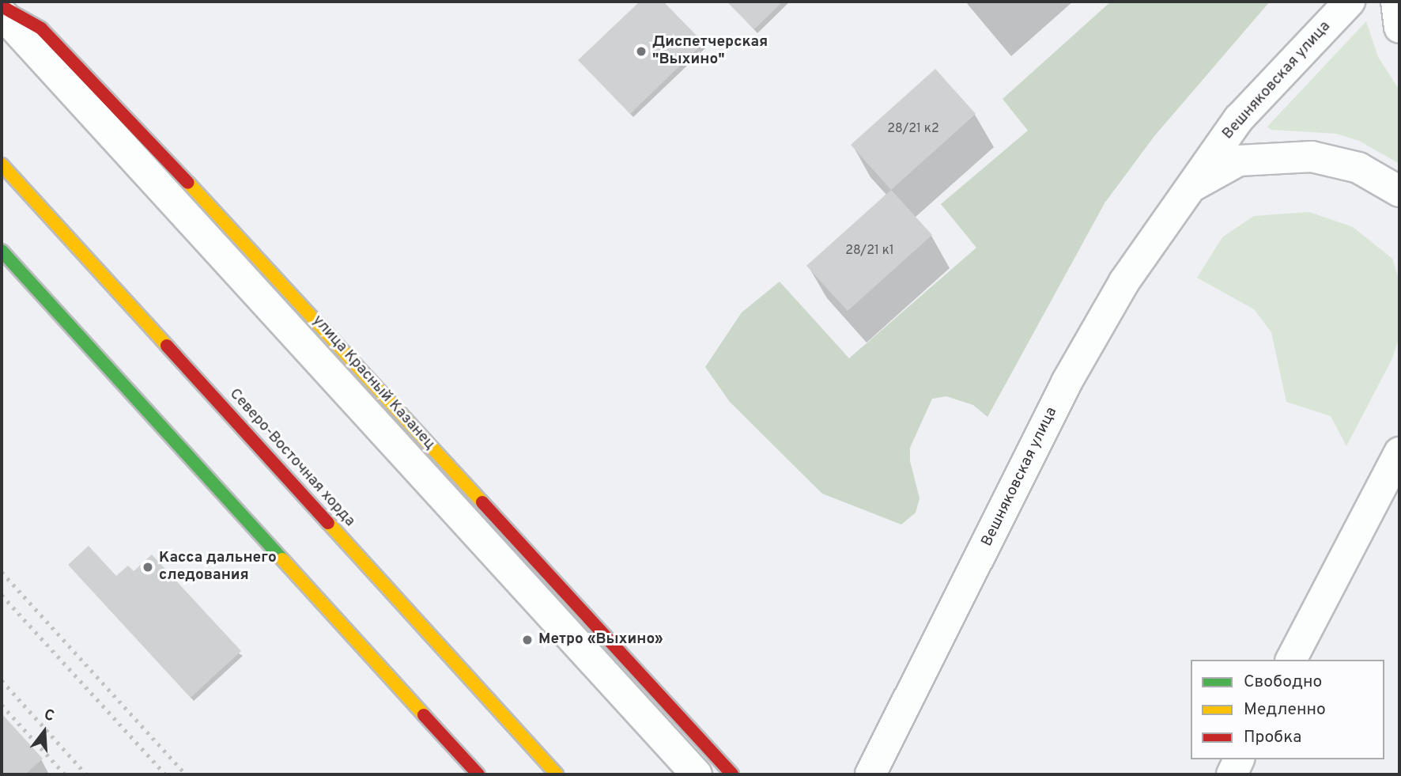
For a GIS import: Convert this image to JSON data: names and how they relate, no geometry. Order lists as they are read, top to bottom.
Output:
{
  "streets": {
    "main road": ["улица Красный Казанец", "Северо-Восточная хорда"],
    "street": ["Вешняковская улица"]
  },
  "places": ["Диспетчерская \"Выхино\"", "Kасса дальнего следования", "Метро «Выхино»"],
  "house_numbers": ["28/21 к2", "28/21 к1"],
  "legend": ["Свободно", "Медленно", "Пробка"],
  "north": "top"
}
